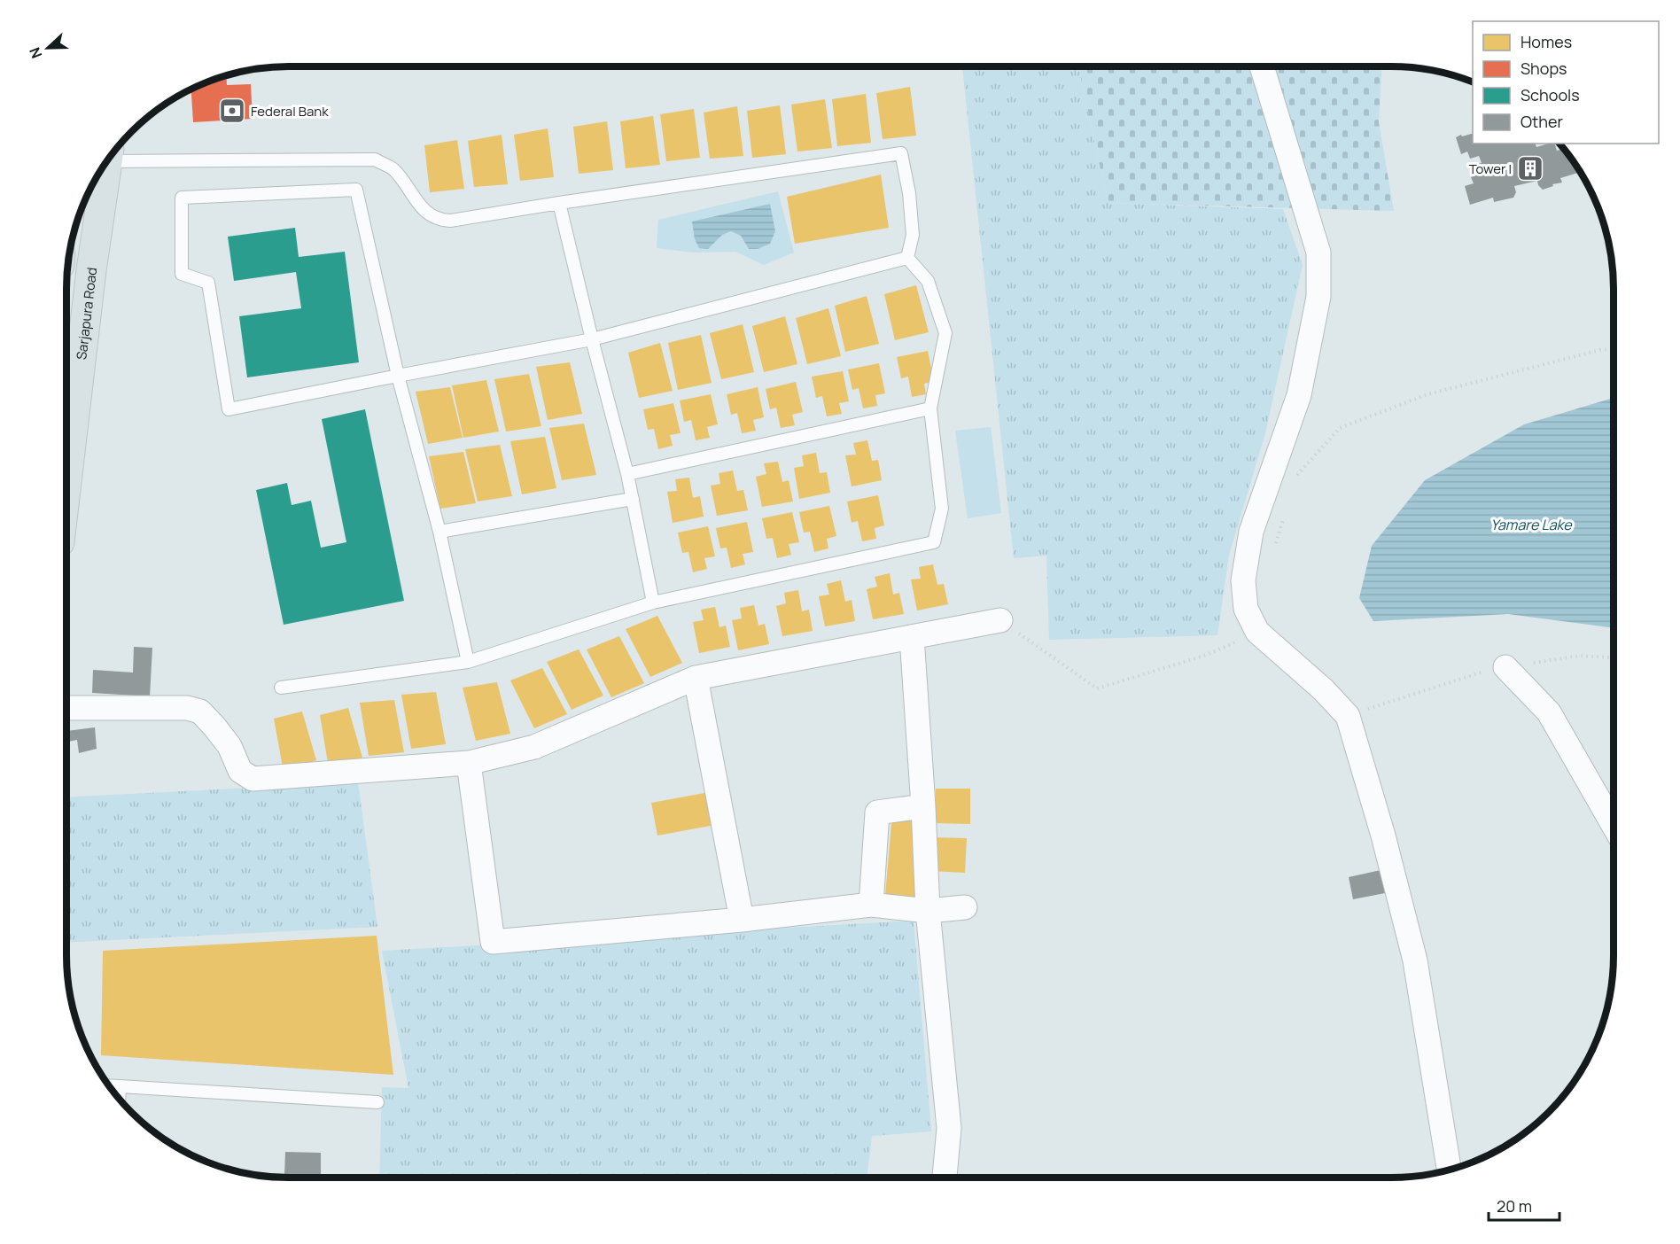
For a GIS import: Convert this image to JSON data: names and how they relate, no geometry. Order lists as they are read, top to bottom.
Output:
{
  "streets": {
    "main road": ["Sarjapura Road"]
  },
  "water": ["Yamare Lake"],
  "places": {
    "bank": ["Federal Bank"],
    "building": ["Tower I"]
  },
  "legend": [
    "Homes",
    "Shops",
    "Schools",
    "Other"
  ],
  "scale_bar": "20 m",
  "north": "left"
}
